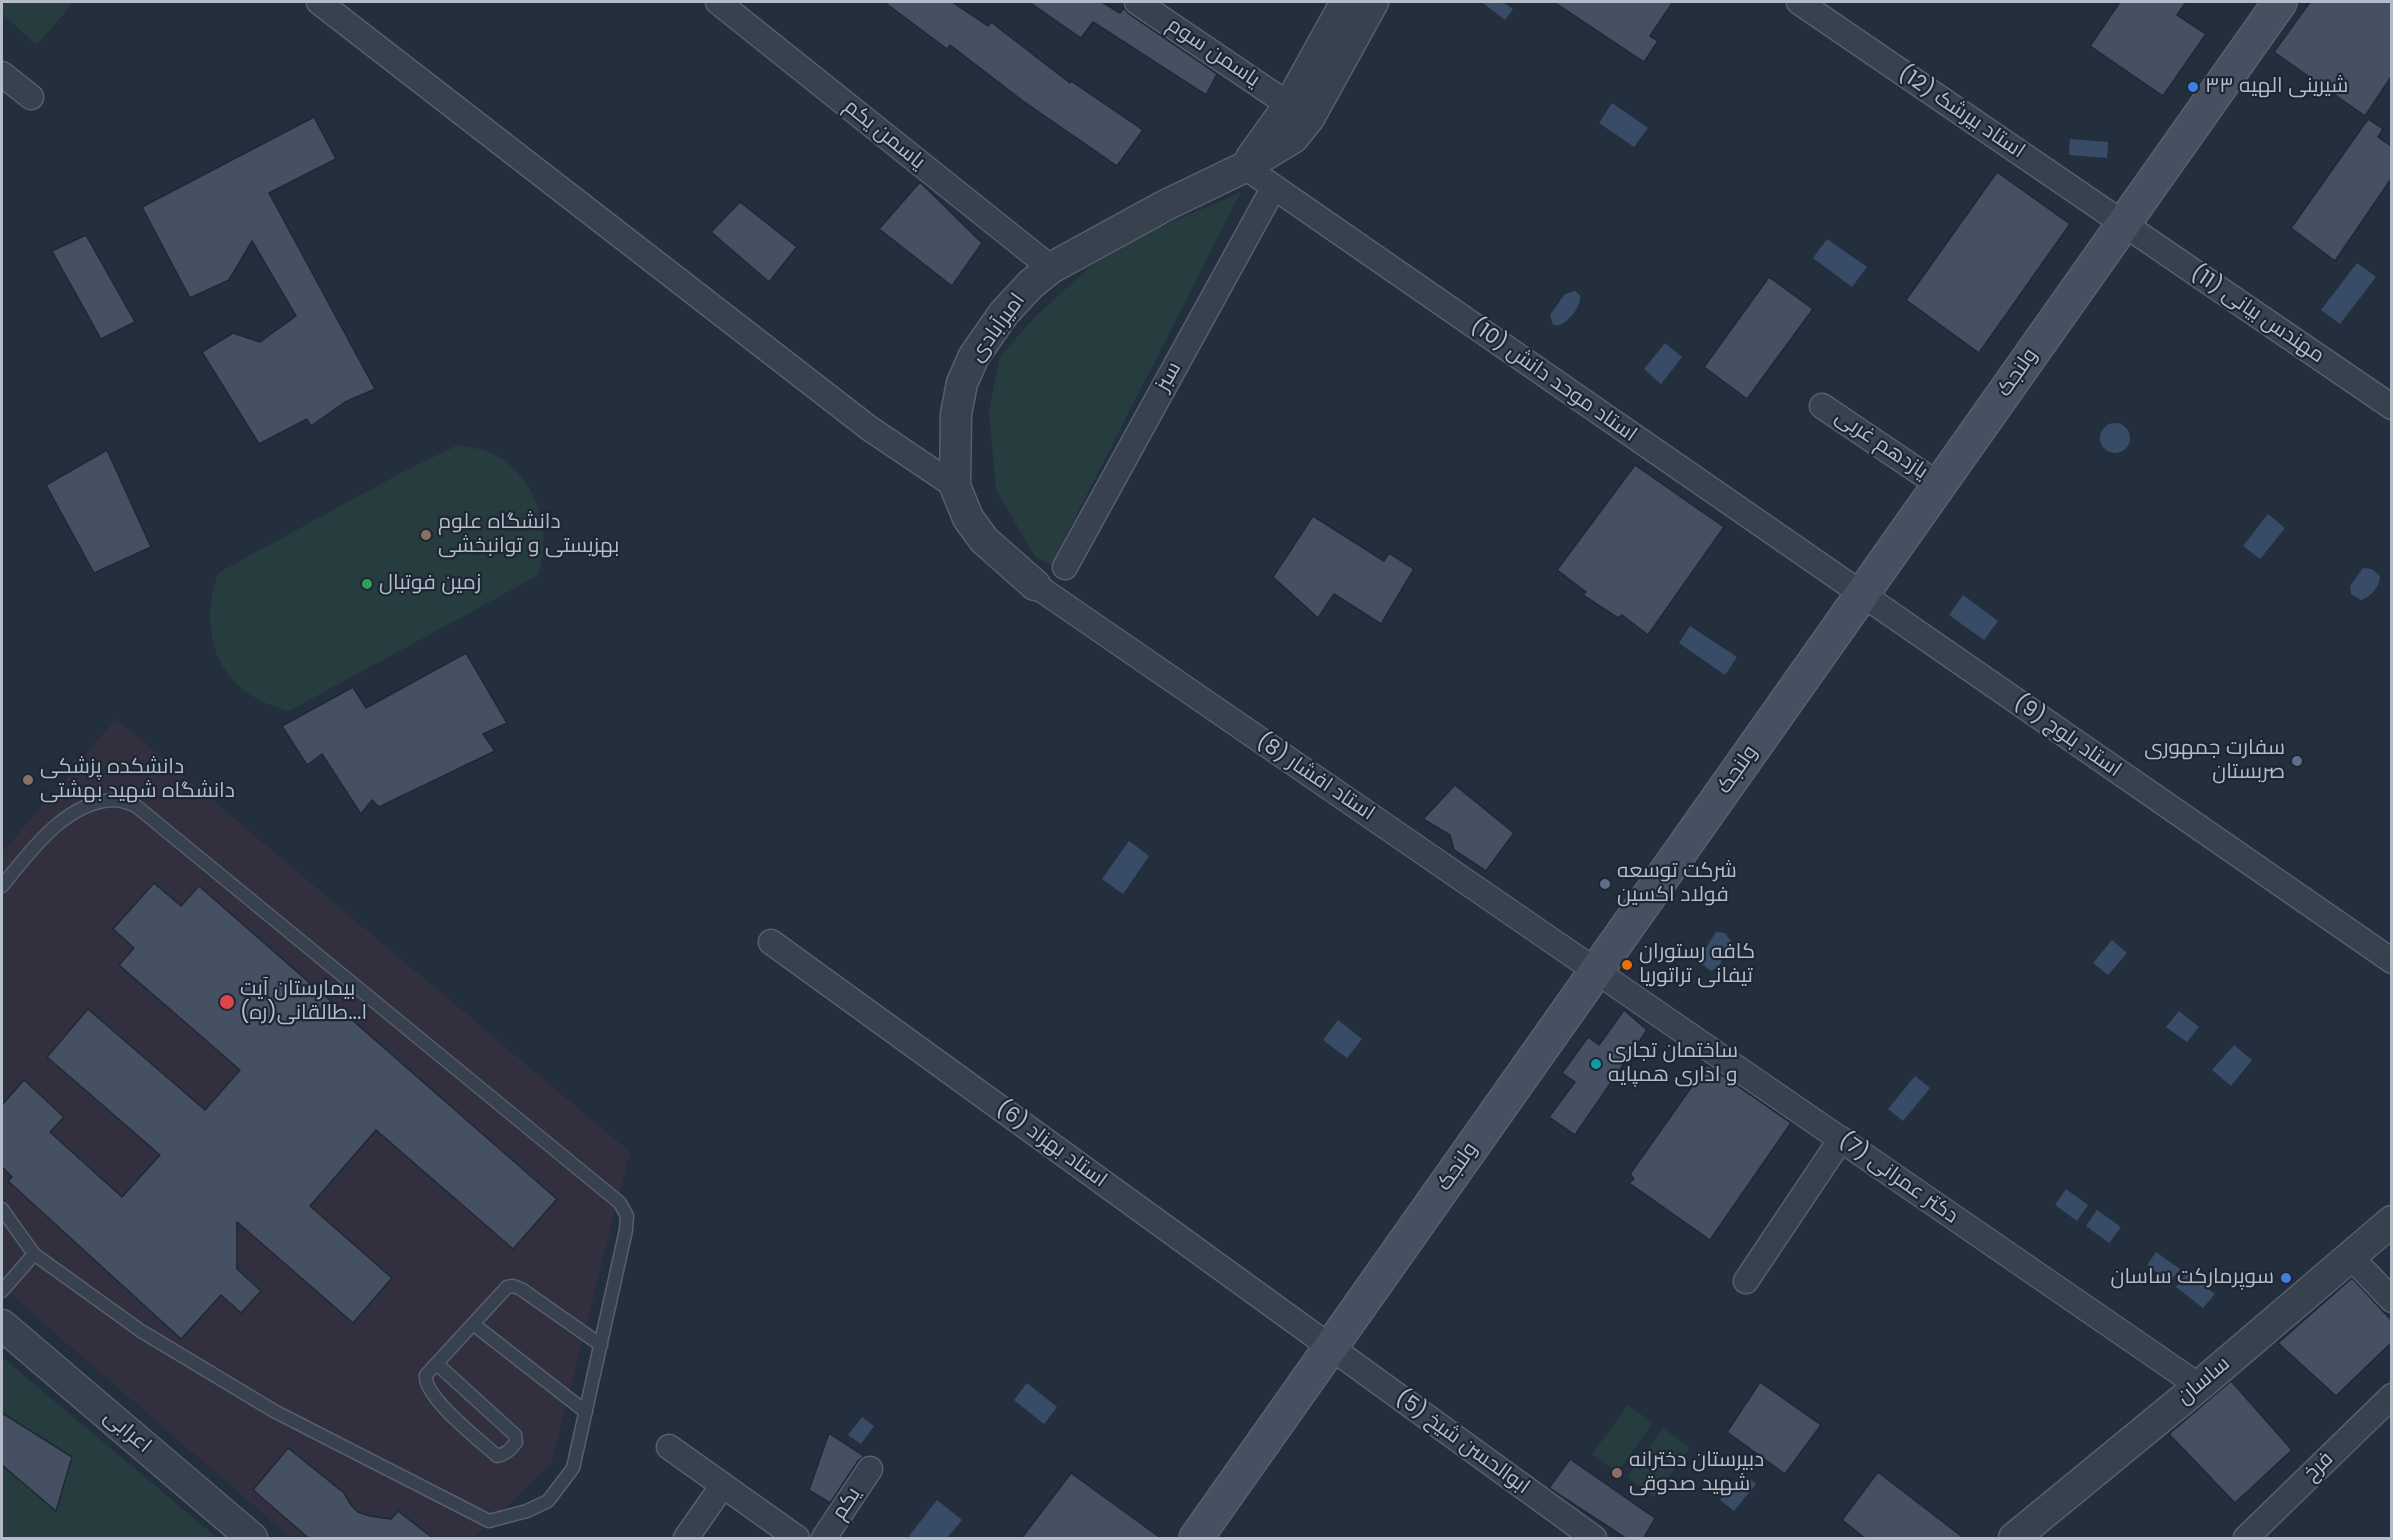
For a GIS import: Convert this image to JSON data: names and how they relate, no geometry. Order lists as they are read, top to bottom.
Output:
{
  "streets": {
    "main road": ["ولنجک"],
    "street": [
      "یاسمن سوم",
      "استاد بیرشک (12)",
      "یاسمن یکم",
      "مهندس بیانی (11)",
      "امیرآبادی",
      "سبز",
      "استاد موحد دانش (10)",
      "یازدهم غربی",
      "استاد بلوچ (9)",
      "استاد افشار (8)",
      "استاد بهزاد (6)",
      "دکتر عمرانی (7)",
      "ساسان",
      "اعرابی",
      "ابوالحسن شیخ (5)",
      "فرخ",
      "یکم"
    ]
  },
  "crossings": [
    ["یاسمن سوم", "امیرآبادی"],
    ["استاد بیرشک (12)", "مهندس بیانی (11)"],
    ["استاد بیرشک (12)", "ولنجک"],
    ["یاسمن یکم", "امیرآبادی"],
    ["مهندس بیانی (11)", "ولنجک"],
    ["امیرآبادی", "استاد موحد دانش (10)"],
    ["امیرآبادی", "استاد افشار (8)"],
    ["ولنجک", "استاد موحد دانش (10)"],
    ["ولنجک", "یازدهم غربی"],
    ["ولنجک", "استاد بلوچ (9)"],
    ["ولنجک", "استاد افشار (8)"],
    ["ولنجک", "استاد بهزاد (6)"],
    ["ولنجک", "دکتر عمرانی (7)"],
    ["ولنجک", "ابوالحسن شیخ (5)"],
    ["سبز", "استاد موحد دانش (10)"],
    ["استاد موحد دانش (10)", "استاد بلوچ (9)"],
    ["استاد افشار (8)", "دکتر عمرانی (7)"],
    ["استاد بهزاد (6)", "ابوالحسن شیخ (5)"],
    ["دکتر عمرانی (7)", "ساسان"]
  ],
  "places": [
    "شیرینی الهیه ٣٣",
    "دانشگاه علوم بهزیستی و توانبخشی",
    "زمین فوتبال",
    "سفارت جمهوری صربستان",
    "دانشکده پزشکی دانشگاه شهید بهشتی",
    "شرکت توسعه فولاد اکسین",
    "کافه رستوران تیفانی تراتوریا",
    "بیمارستان آیت ا...طالقانی(ره)",
    "ساختمان تجاری و اداری همپایه",
    "سوپرمارکت ساسان",
    "دبیرستان دخترانه شهید صدوقی"
  ]
}
